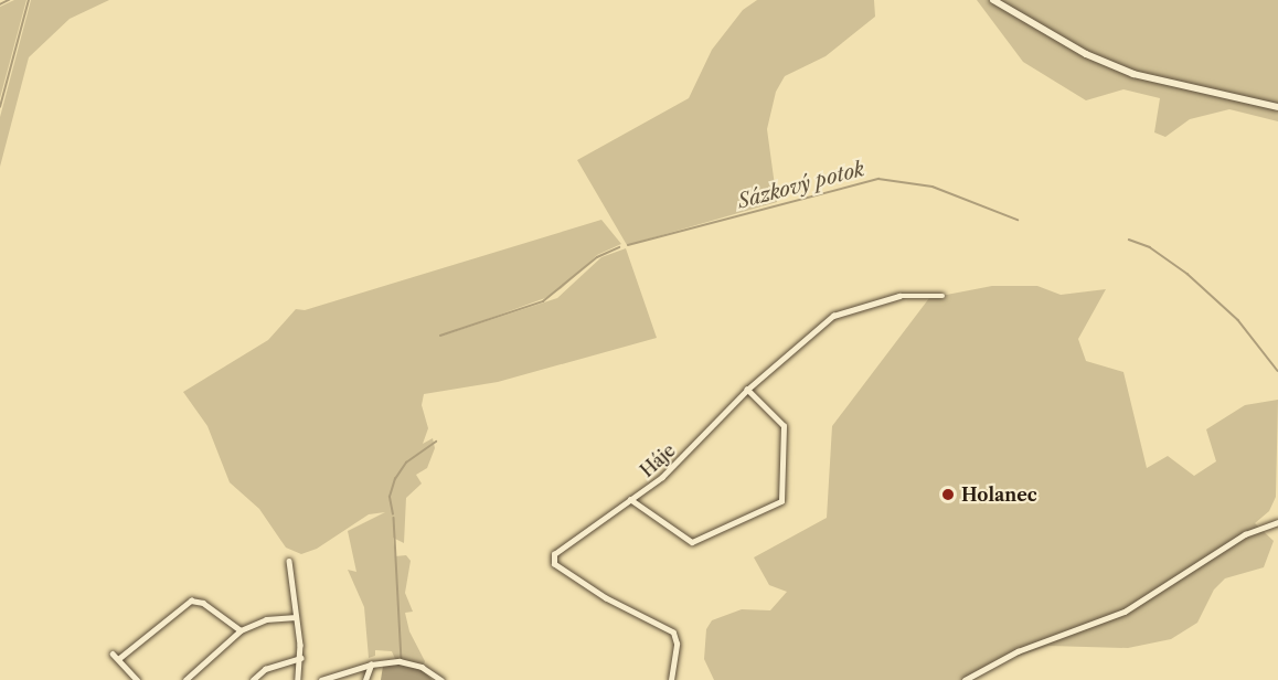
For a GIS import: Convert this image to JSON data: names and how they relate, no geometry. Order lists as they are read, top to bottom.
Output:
{
  "streets": {
    "street": ["Háje"]
  },
  "water": ["Sázkový potok"],
  "places": ["Holanec"]
}
